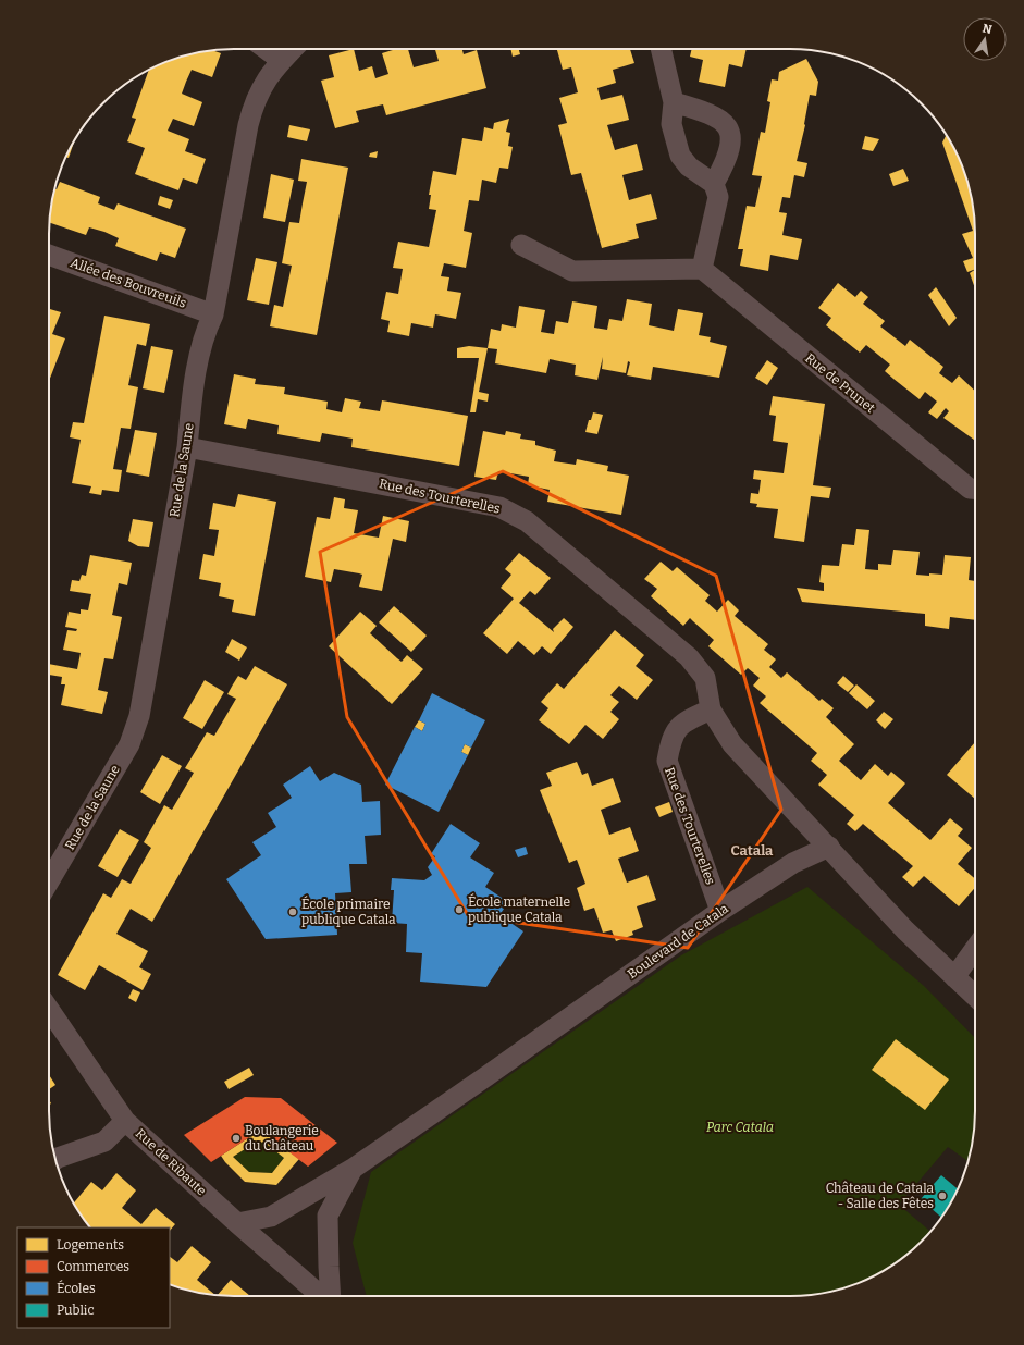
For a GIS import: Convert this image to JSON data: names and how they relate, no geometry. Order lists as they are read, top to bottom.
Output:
{
  "streets": {
    "street": [
      "Allée des Bouvreuils",
      "Rue de Prunet",
      "Rue de la Saune",
      "Rue des Tourterelles",
      "Boulevard de Catala",
      "Rue de Ribaute"
    ]
  },
  "crossings": [
    ["Allée des Bouvreuils", "Rue de la Saune"],
    ["Rue de la Saune", "Rue des Tourterelles"],
    ["Rue des Tourterelles", "Boulevard de Catala"],
    ["Boulevard de Catala", "Rue de Ribaute"]
  ],
  "districts": ["Catala"],
  "parks": ["Parc Catala"],
  "places": [
    "École maternelle publique Catala",
    "École primaire publique Catala",
    "Boulangerie du Château",
    "Château de Catala - Salle des Fêtes"
  ],
  "legend": [
    "Logements",
    "Commerces",
    "Écoles",
    "Public"
  ],
  "north": "top"
}
